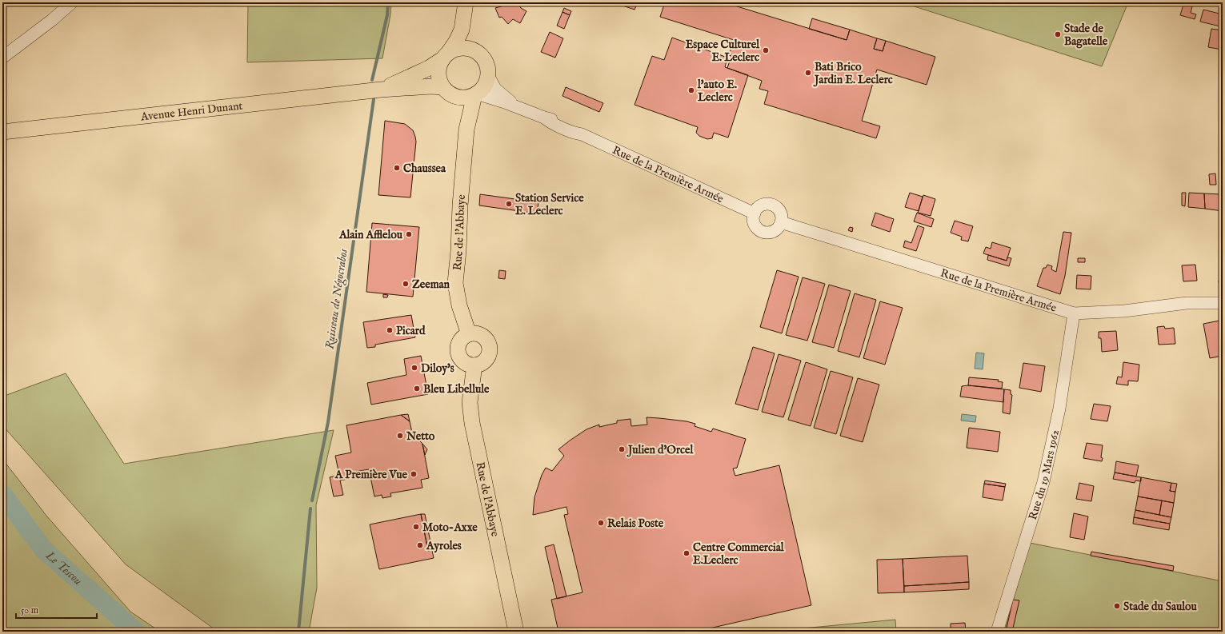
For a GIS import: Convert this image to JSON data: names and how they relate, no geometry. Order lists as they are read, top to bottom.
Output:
{
  "streets": {
    "main road": ["Avenue Henri Dunant", "Rue de l'Abbaye"],
    "street": ["Rue de la Première Armée", "Rue du 19 Mars 1962"]
  },
  "crossings": [
    ["Avenue Henri Dunant", "Rue de la Première Armée"],
    ["Avenue Henri Dunant", "Rue de l'Abbaye"],
    ["Rue de la Première Armée", "Rue de l'Abbaye"],
    ["Rue de la Première Armée", "Rue du 19 Mars 1962"]
  ],
  "water": ["Ruisseau de Négocrabos", "Le Tescou"],
  "places": [
    "Stade de Bagatelle",
    "Espace Culturel E. Leclerc",
    "Bati Brico Jardin E. Leclerc",
    "l'auto E. Leclerc",
    "Chaussea",
    "Station Service E. Leclerc",
    "Alain Afflelou",
    "Zeeman",
    "Picard",
    "Diloy's",
    "Bleu Libellule",
    "Netto",
    "Julien d'Orcel",
    "A Première Vue",
    "Relais Poste",
    "Moto-Axxe",
    "Ayroles",
    "Centre Commercial E.Leclerc",
    "Stade du Saulou"
  ],
  "scale_bar": "50 m"
}
